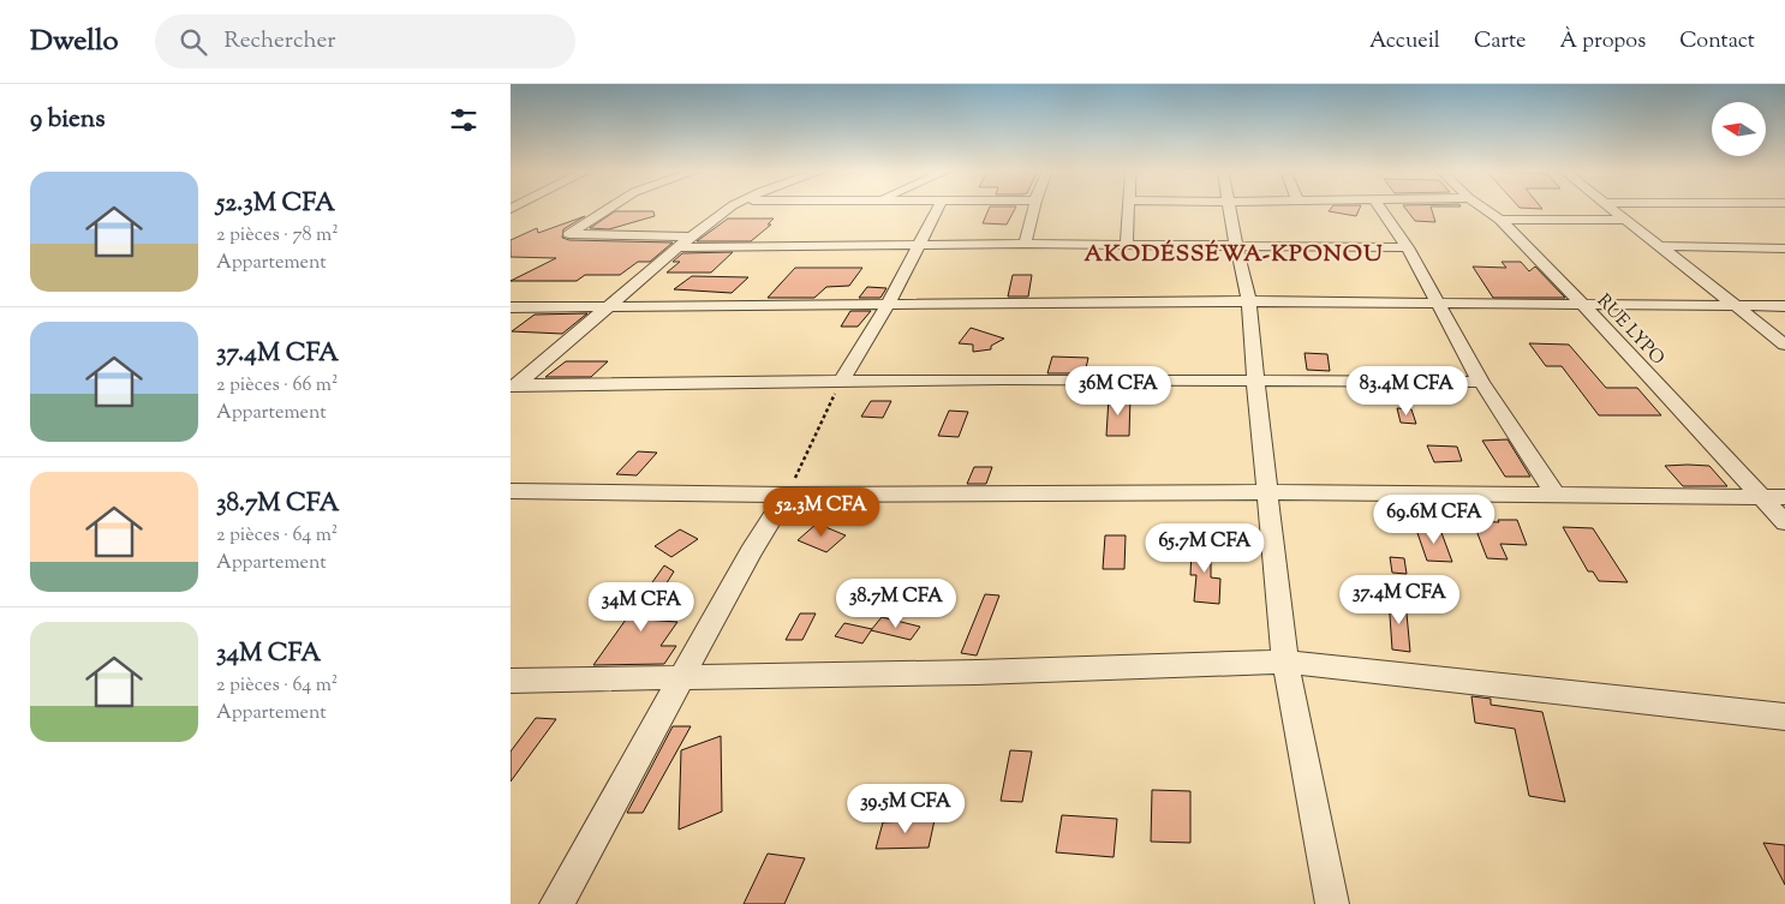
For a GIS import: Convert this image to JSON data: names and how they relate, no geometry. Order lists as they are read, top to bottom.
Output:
{
  "streets": {
    "street": ["RUE LYPO"]
  },
  "districts": ["AKODÉSSÉWA-KPONOU"],
  "north": "left",
  "page": {
    "header": "Dwello",
    "search": "Rechercher",
    "nav": [
      "Accueil",
      "Carte",
      "À propos",
      "Contact"
    ],
    "heading": "9 biens",
    "list": [
      {
        "name": "52.3M CFA",
        "note": "2 pièces · 78 m² · Appartement"
      },
      {
        "name": "37.4M CFA",
        "note": "2 pièces · 66 m² · Appartement"
      },
      {
        "name": "38.7M CFA",
        "note": "2 pièces · 64 m² · Appartement"
      },
      {
        "name": "34M CFA",
        "note": "2 pièces · 64 m² · Appartement"
      }
    ],
    "price": [
      "36M CFA",
      "83.4M CFA",
      "52.3M CFA",
      "69.6M CFA",
      "65.7M CFA",
      "37.4M CFA",
      "38.7M CFA",
      "34M CFA",
      "39.5M CFA"
    ]
  }
}
